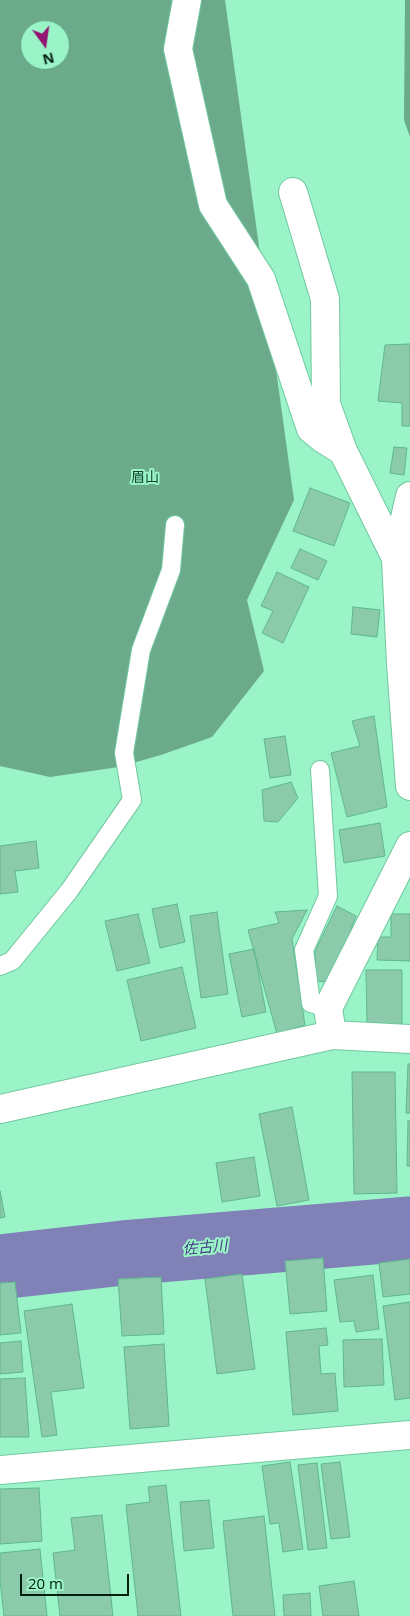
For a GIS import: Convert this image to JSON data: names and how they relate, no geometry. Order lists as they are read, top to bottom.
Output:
{
  "water": ["佐古川"],
  "parks": ["眉山"],
  "scale_bar": "20 m",
  "north": "bottom"
}
